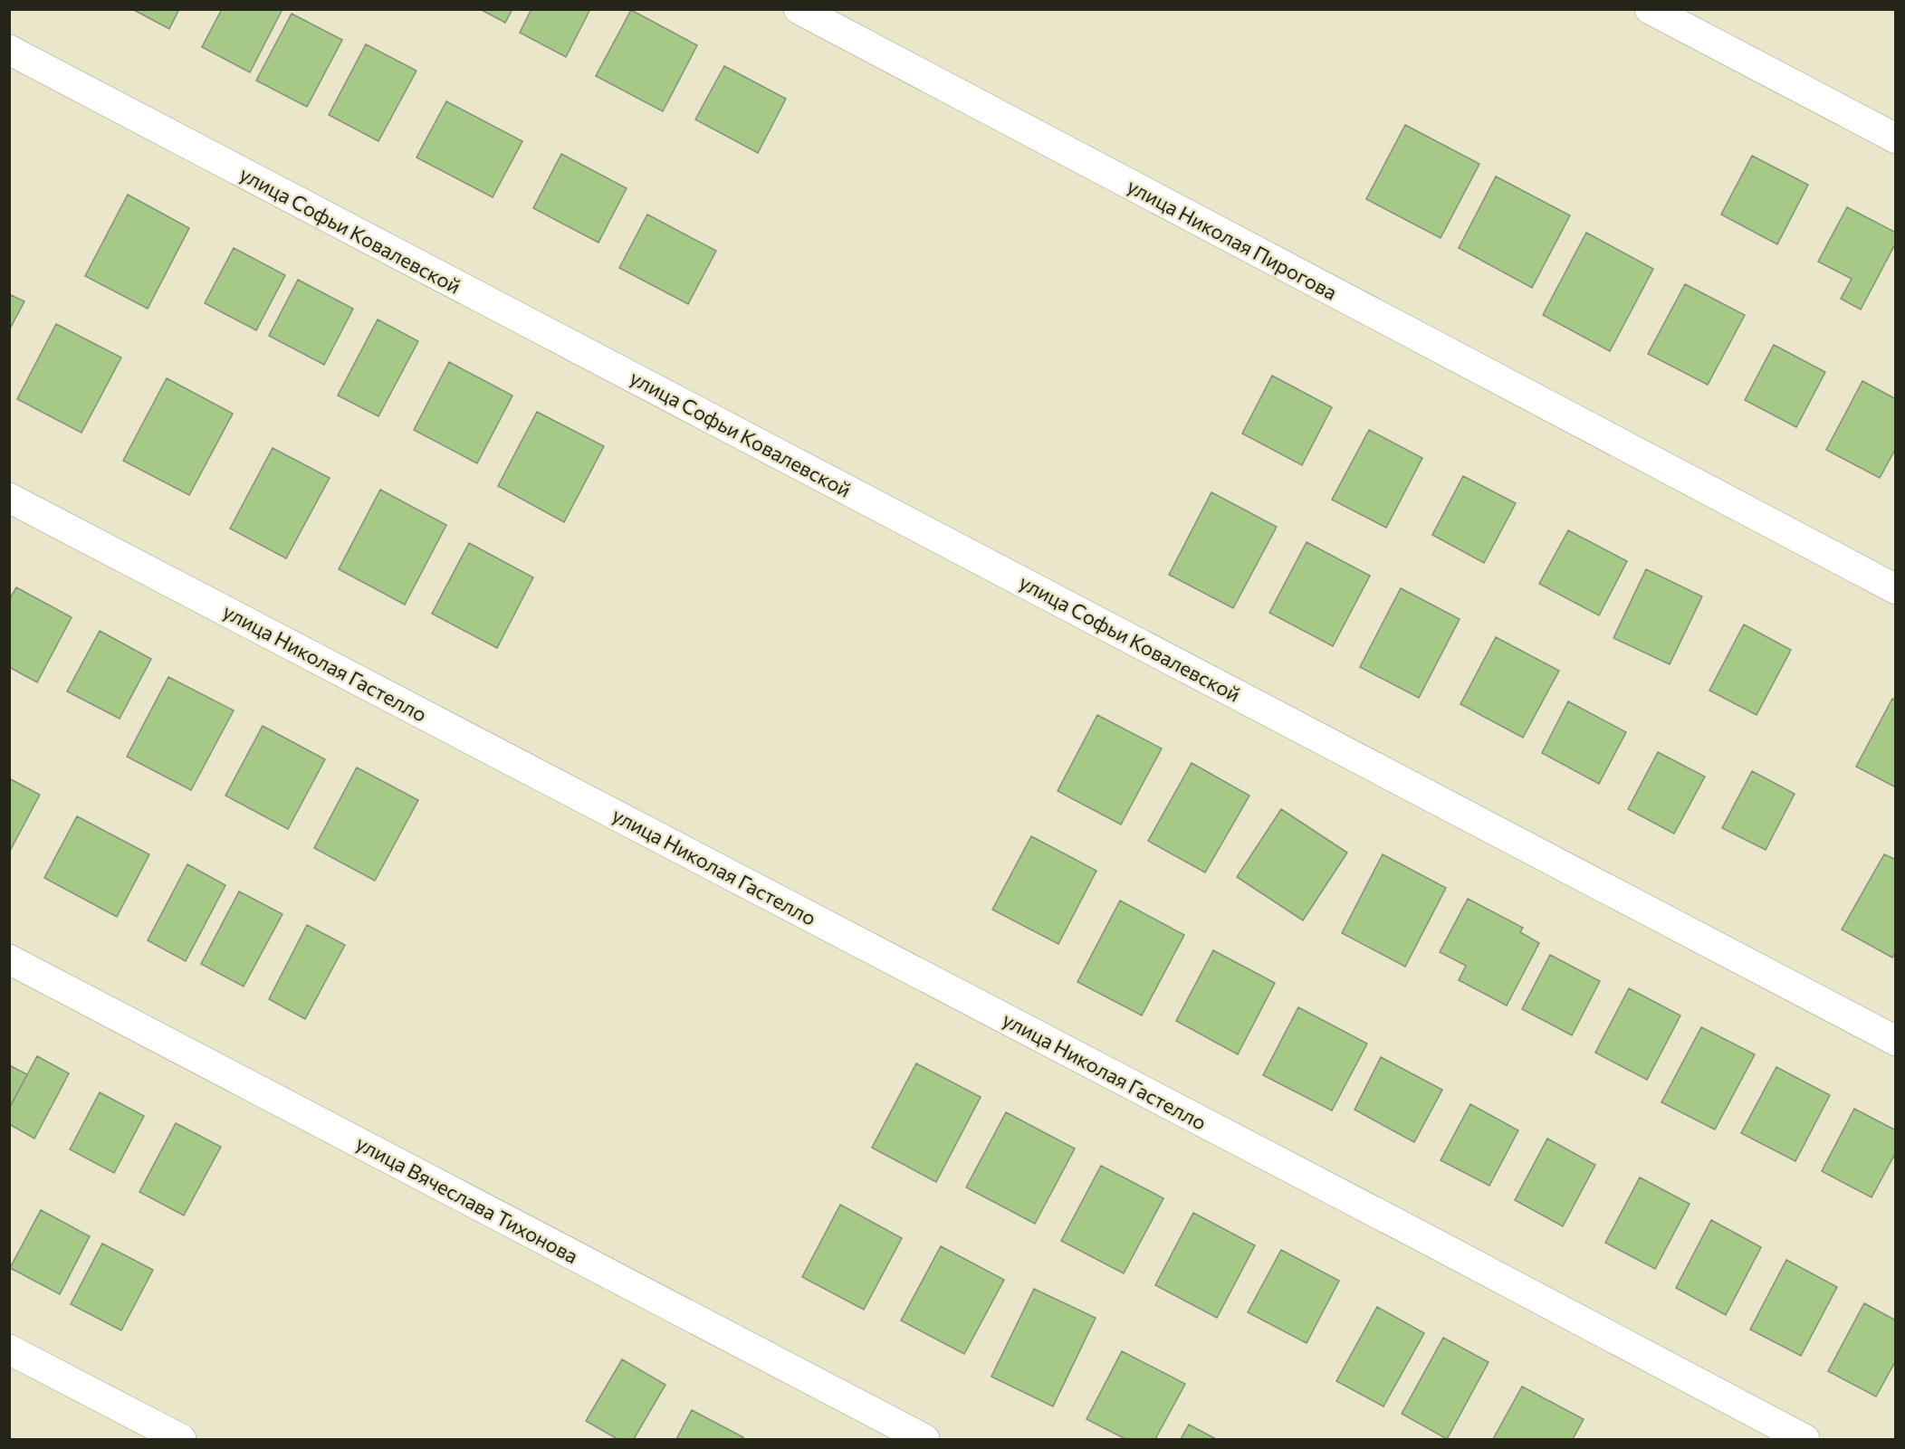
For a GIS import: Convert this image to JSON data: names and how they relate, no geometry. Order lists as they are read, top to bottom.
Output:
{
  "streets": {
    "street": [
      "улица Софьи Ковалевской",
      "улица Николая Пирогова",
      "улица Николая Гастелло",
      "улица Вячеслава Тихонова"
    ]
  }
}
